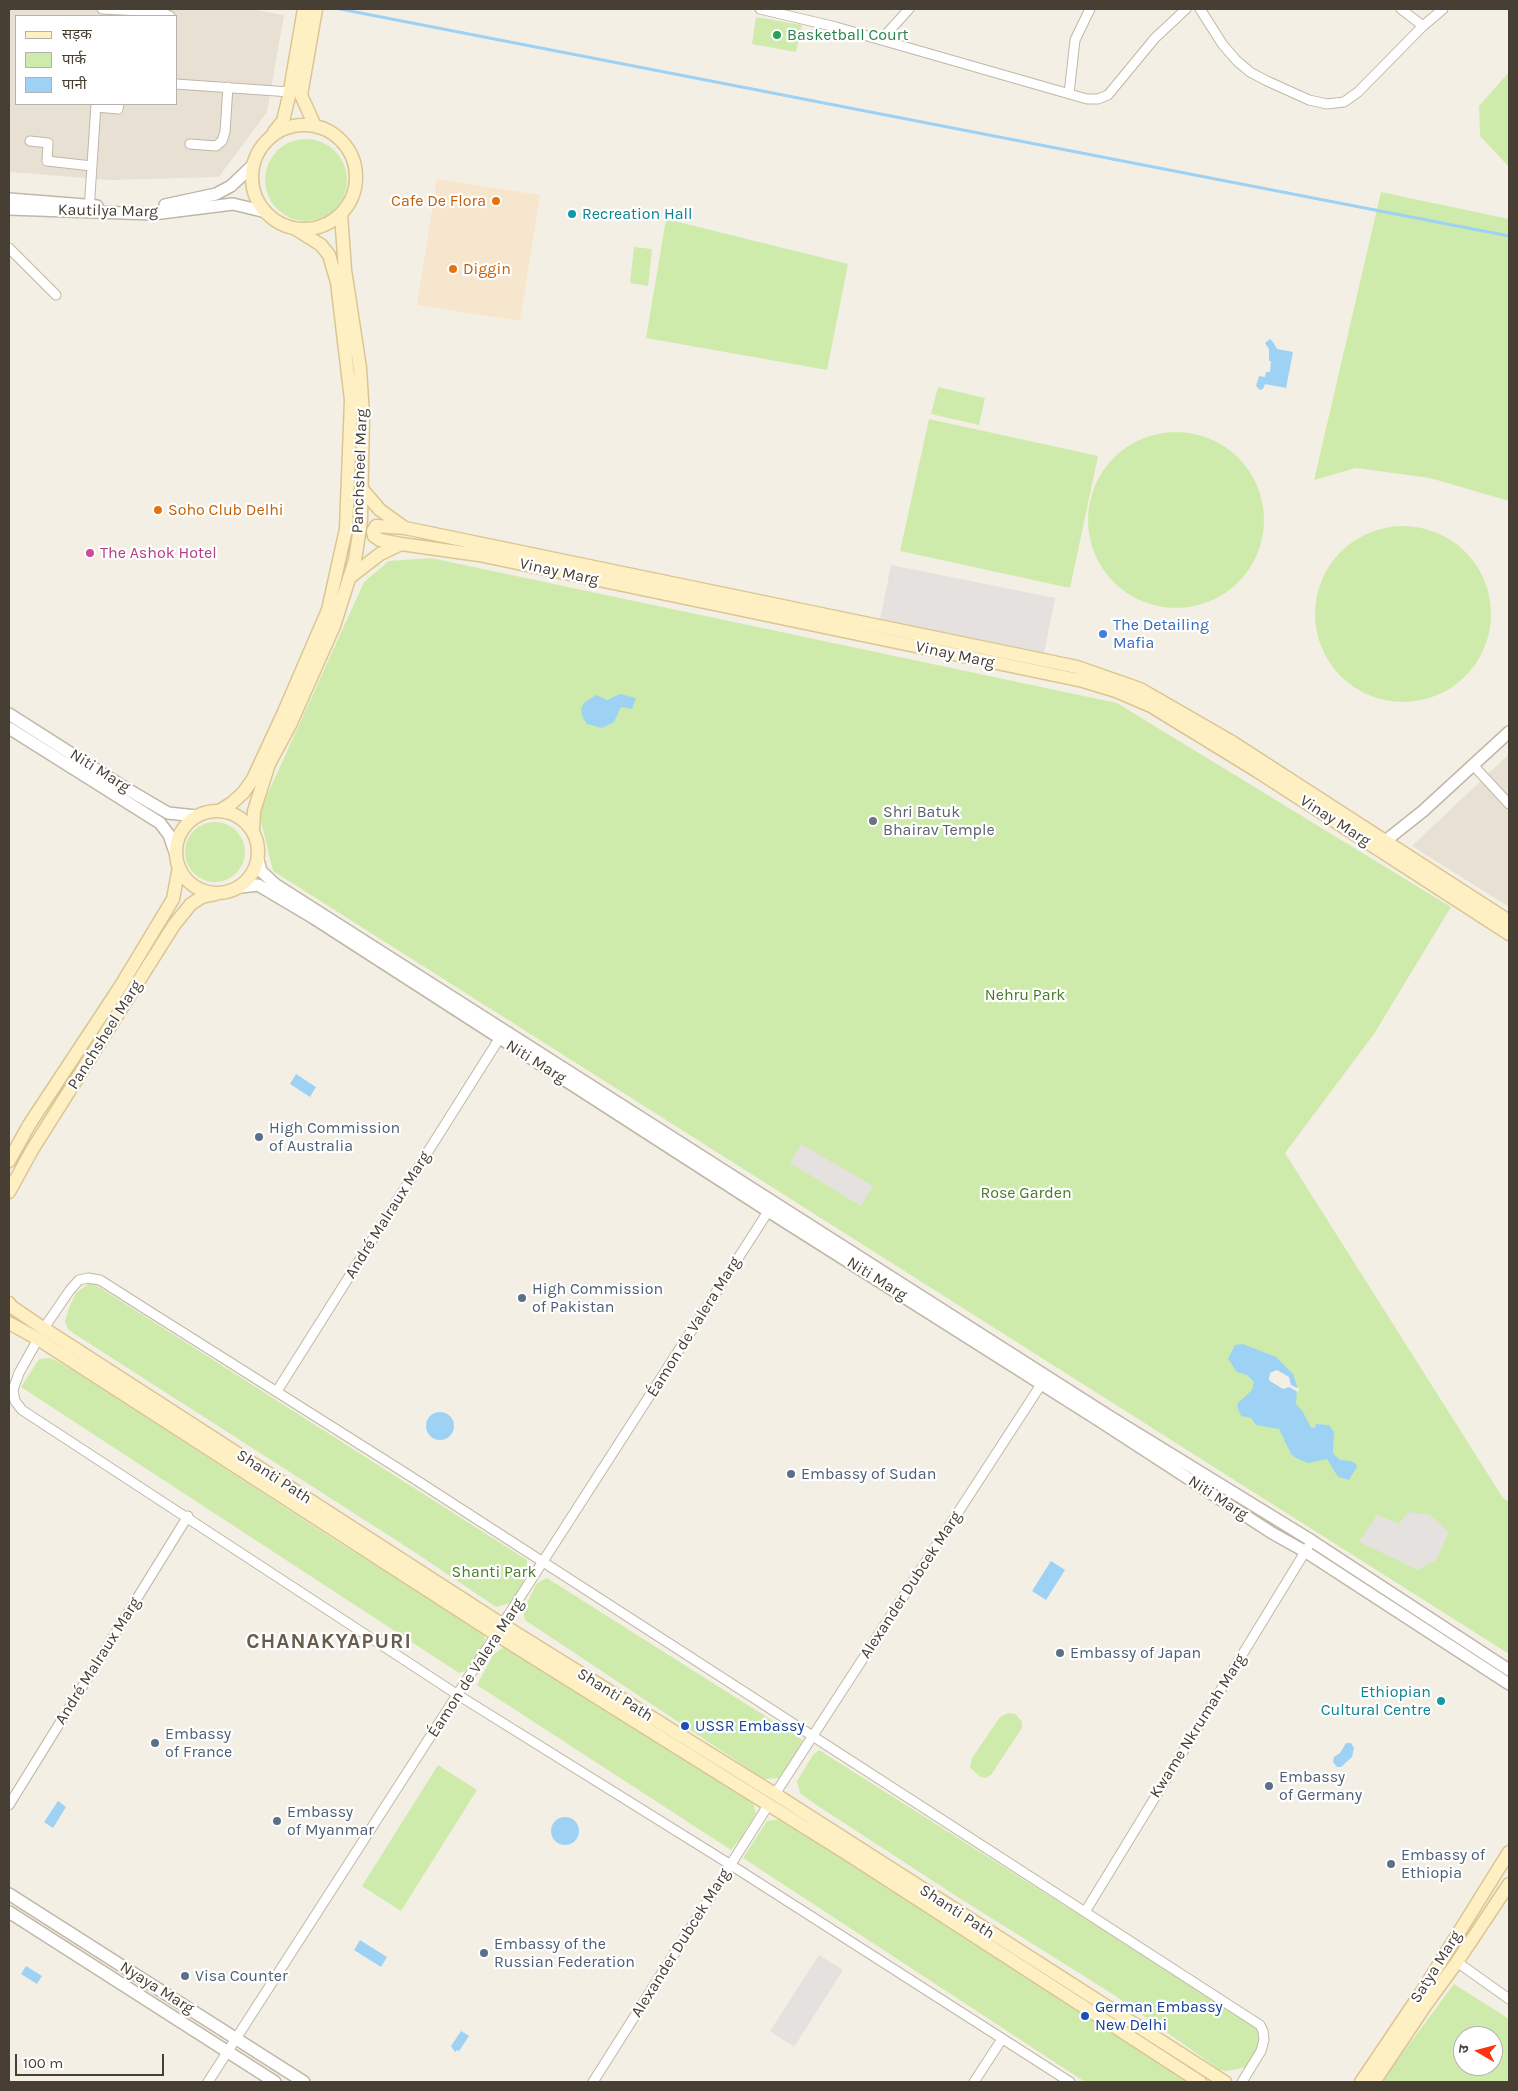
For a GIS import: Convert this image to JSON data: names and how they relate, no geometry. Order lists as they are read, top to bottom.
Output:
{
  "streets": {
    "main road": [
      "Panchsheel Marg",
      "Vinay Marg",
      "Shanti Path",
      "Satya Marg"
    ],
    "street": [
      "Kautilya Marg",
      "Niti Marg",
      "André Malraux Marg",
      "Éamon de Valera Marg",
      "Alexander Dubcek Marg",
      "Kwame Nkrumah Marg",
      "Nyaya Marg"
    ]
  },
  "crossings": [
    ["Kautilya Marg", "Panchsheel Marg"],
    ["Panchsheel Marg", "Vinay Marg"],
    ["Panchsheel Marg", "Niti Marg"],
    ["Niti Marg", "André Malraux Marg"],
    ["Niti Marg", "Éamon de Valera Marg"],
    ["Niti Marg", "Alexander Dubcek Marg"],
    ["Niti Marg", "Kwame Nkrumah Marg"],
    ["Éamon de Valera Marg", "Shanti Path"],
    ["Éamon de Valera Marg", "Nyaya Marg"],
    ["Shanti Path", "Alexander Dubcek Marg"]
  ],
  "districts": ["CHANAKYAPURI"],
  "parks": ["Nehru Park", "Rose Garden", "Shanti Park"],
  "places": [
    "Basketball Court",
    "Cafe De Flora",
    "Recreation Hall",
    "Diggin",
    "Soho Club Delhi",
    "The Ashok Hotel",
    "The Detailing Mafia",
    "Shri Batuk Bhairav Temple",
    "High Commission of Australia",
    "High Commission of Pakistan",
    "Embassy of Sudan",
    "Embassy of Japan",
    "Ethiopian Cultural Centre",
    "USSR Embassy",
    "Embassy of France",
    "Embassy of Germany",
    "Embassy of Myanmar",
    "Embassy of Ethiopia",
    "Embassy of the Russian Federation",
    "Visa Counter",
    "German Embassy New Delhi"
  ],
  "legend": ["सड़क", "पार्क", "पानी"],
  "scale_bar": "100 m",
  "north": "left"
}
